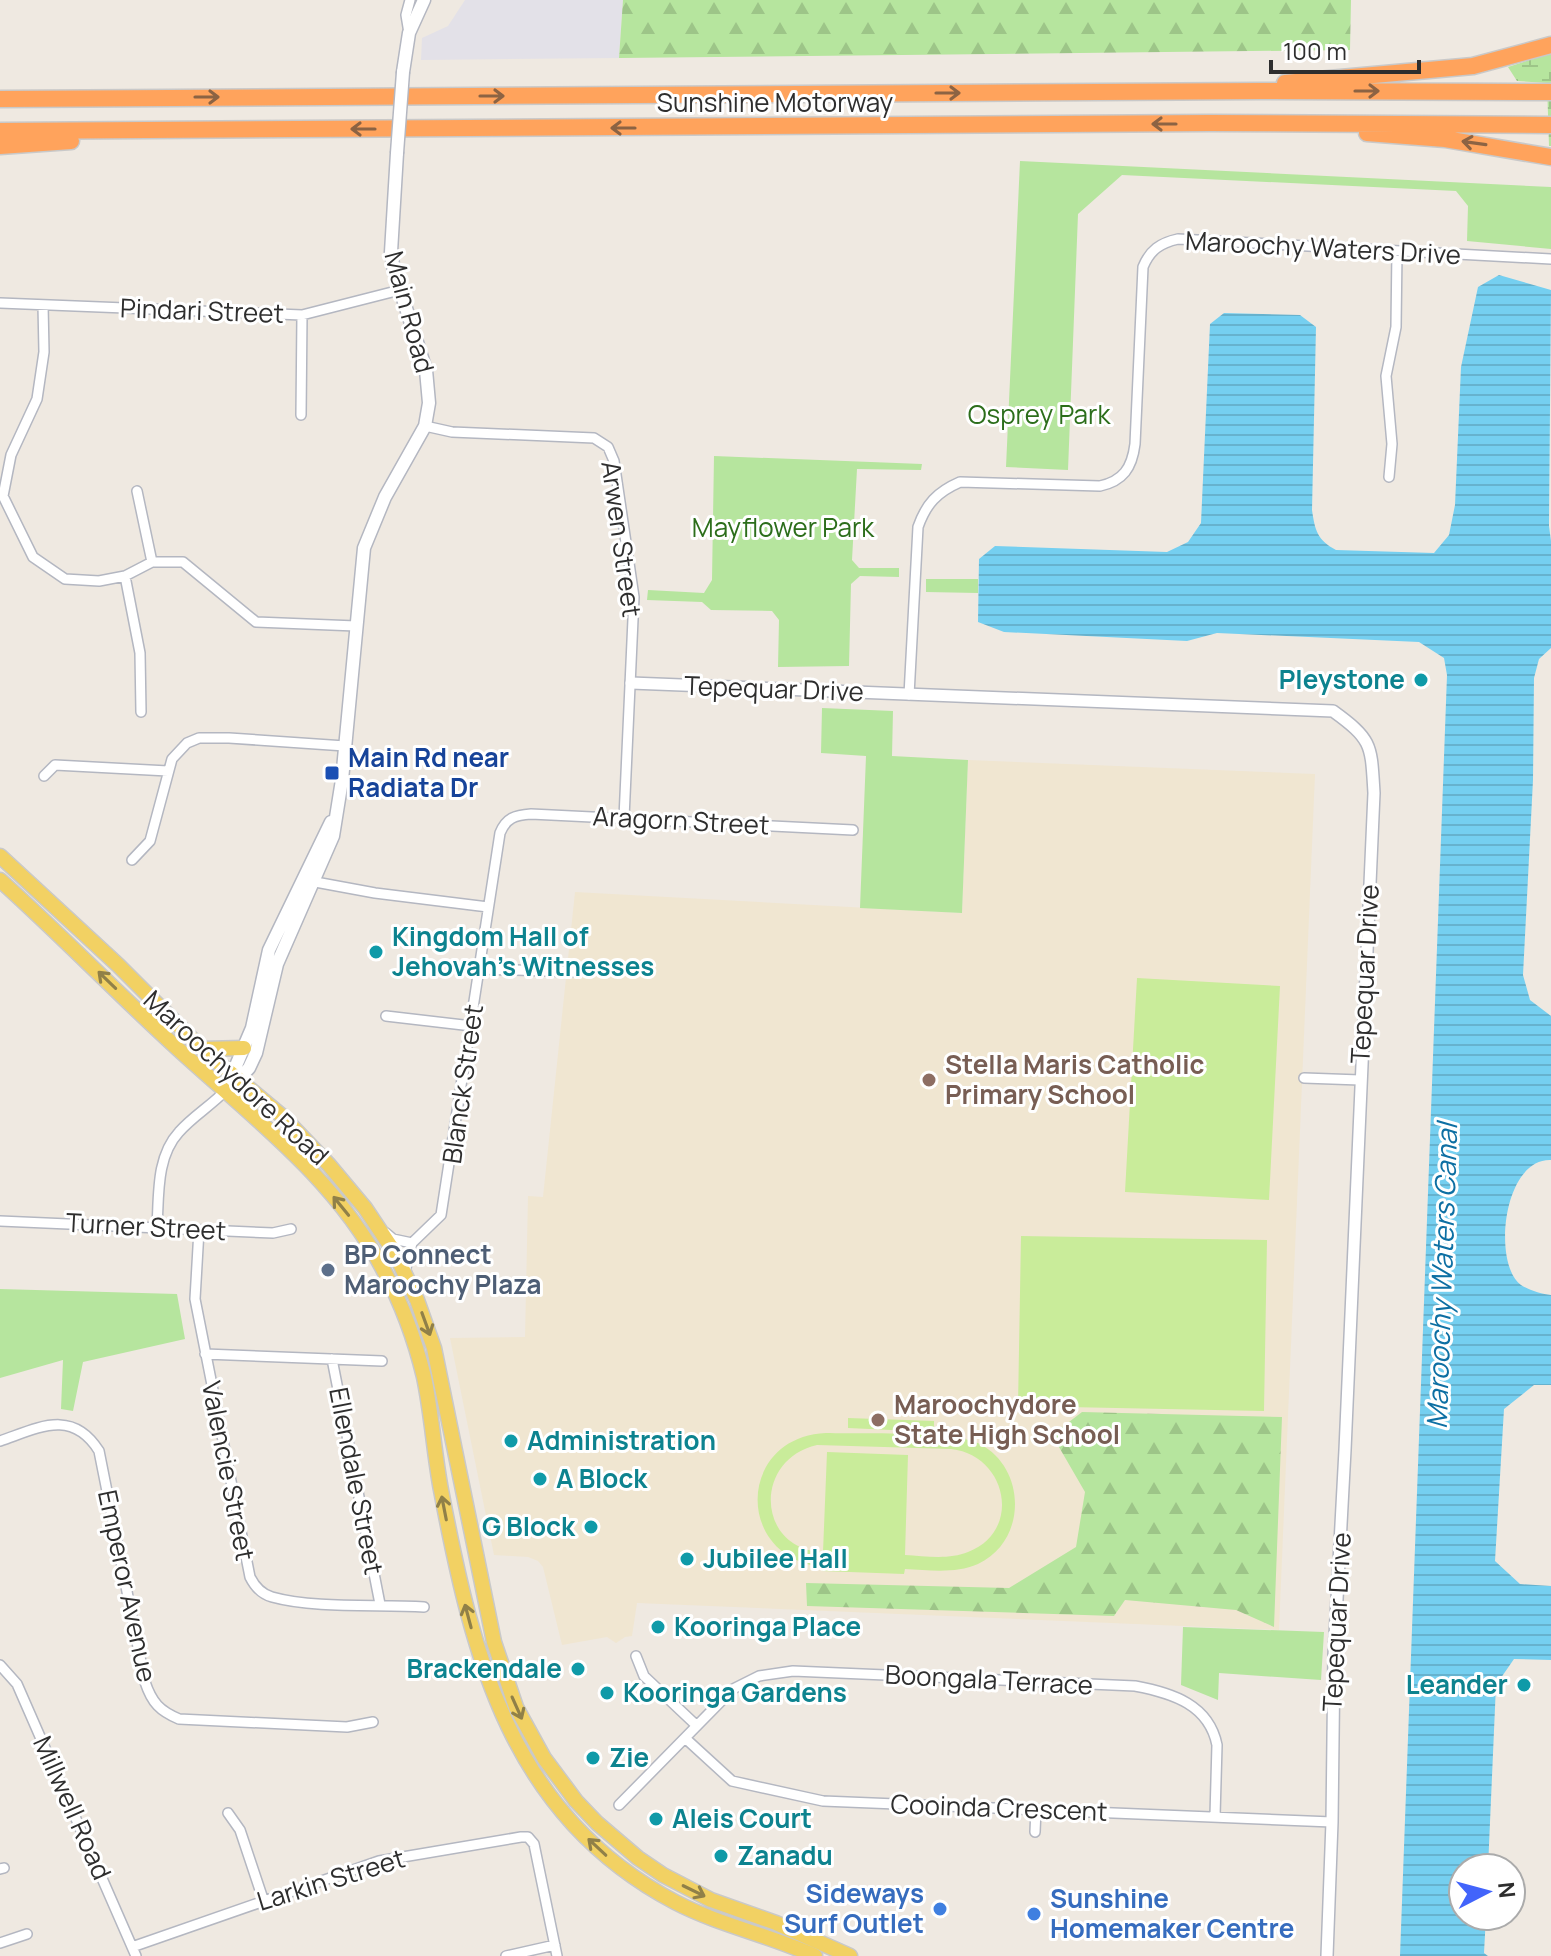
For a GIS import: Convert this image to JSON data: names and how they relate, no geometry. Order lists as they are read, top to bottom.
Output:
{
  "streets": {
    "highway": ["Sunshine Motorway"],
    "main road": ["Main Road", "Maroochydore Road"],
    "street": [
      "Maroochy Waters Drive",
      "Pindari Street",
      "Arwen Street",
      "Tepequar Drive",
      "Aragorn Street",
      "Blanck Street",
      "Turner Street",
      "Valencie Street",
      "Ellendale Street",
      "Emperor Avenue",
      "Boongala Terrace",
      "Millwell Road",
      "Cooinda Crescent",
      "Larkin Street"
    ]
  },
  "crossings": [
    ["Maroochy Waters Drive", "Tepequar Drive"],
    ["Pindari Street", "Main Road"],
    ["Main Road", "Arwen Street"],
    ["Main Road", "Maroochydore Road"],
    ["Arwen Street", "Tepequar Drive"],
    ["Arwen Street", "Aragorn Street"],
    ["Tepequar Drive", "Cooinda Crescent"],
    ["Aragorn Street", "Blanck Street"],
    ["Turner Street", "Valencie Street"],
    ["Valencie Street", "Ellendale Street"],
    ["Boongala Terrace", "Cooinda Crescent"],
    ["Millwell Road", "Larkin Street"]
  ],
  "water": ["Maroochy Waters Canal"],
  "parks": ["Osprey Park", "Mayflower Park"],
  "places": {
    "other": [
      "Pleystone",
      "Kingdom Hall of Jehovah's Witnesses",
      "Stella Maris Catholic Primary School",
      "BP Connect Maroochy Plaza",
      "Maroochydore State High School",
      "Administration",
      "A Block",
      "G Block",
      "Jubilee Hall",
      "Kooringa Place",
      "Brackendale",
      "Leander",
      "Kooringa Gardens",
      "Zie",
      "Aleis Court",
      "Zanadu",
      "Sideways Surf Outlet",
      "Sunshine Homemaker Centre"
    ],
    "transit": ["Main Rd near Radiata Dr"]
  },
  "scale_bar": "100 m",
  "north": "right"
}
